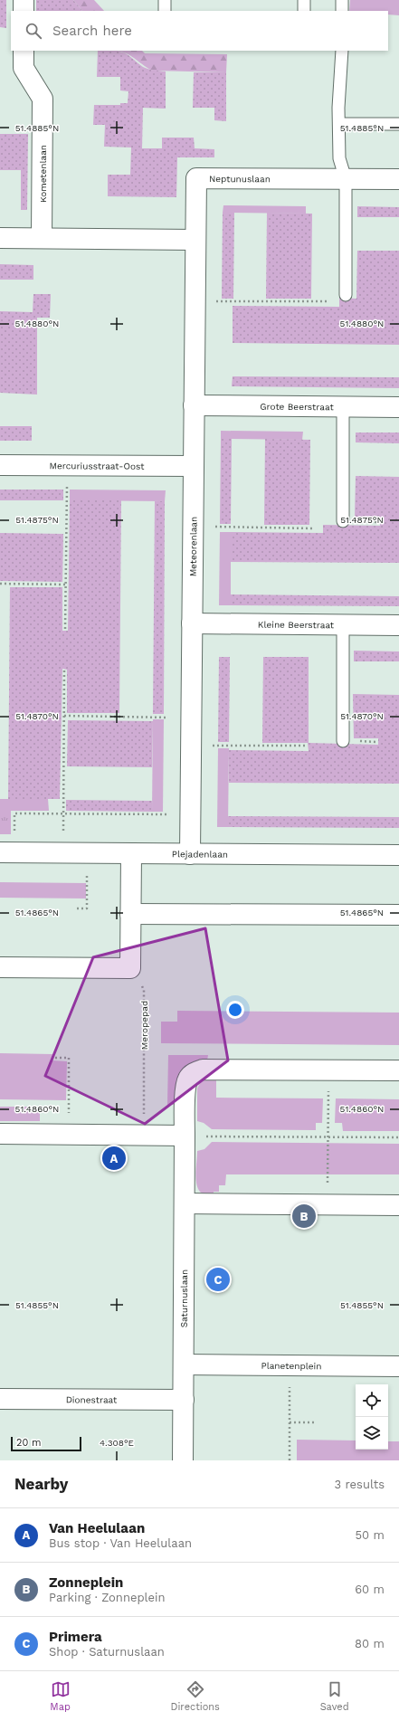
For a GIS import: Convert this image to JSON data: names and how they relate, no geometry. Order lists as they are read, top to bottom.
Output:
{
  "streets": {
    "street": [
      "Kometenlaan",
      "Neptunuslaan",
      "Grote Beerstraat",
      "Mercuriusstraat-Oost",
      "Meteorenlaan",
      "Kleine Beerstraat",
      "Plejadenlaan",
      "Saturnuslaan",
      "Planetenplein",
      "Dionestraat"
    ],
    "path": ["Meropepad"]
  },
  "crossings": [
    ["Neptunuslaan", "Meteorenlaan"],
    ["Grote Beerstraat", "Meteorenlaan"],
    ["Mercuriusstraat-Oost", "Meteorenlaan"],
    ["Meteorenlaan", "Kleine Beerstraat"],
    ["Meteorenlaan", "Plejadenlaan"],
    ["Saturnuslaan", "Planetenplein"],
    ["Saturnuslaan", "Dionestraat"]
  ],
  "scale_bar": "20 m",
  "page": {
    "search": "Search here",
    "pins": ["A", "B", "C"],
    "scale": "20 m",
    "heading": ["Nearby", "3 results"],
    "list": [
      {
        "mark": "A",
        "name": "Van Heelulaan",
        "note": "Bus stop · Van Heelulaan",
        "value": "50 m"
      },
      {
        "mark": "B",
        "name": "Zonneplein",
        "note": "Parking · Zonneplein",
        "value": "60 m"
      },
      {
        "mark": "C",
        "name": "Primera",
        "note": "Shop · Saturnuslaan",
        "value": "80 m"
      }
    ],
    "nav": ["Map", "Directions", "Saved"]
  },
  "coordinates": [
    "51.4885°N",
    "51.4880°N",
    "51.4875°N",
    "51.4870°N",
    "51.4865°N",
    "51.4860°N",
    "51.4855°N",
    "4.308°E"
  ]
}
